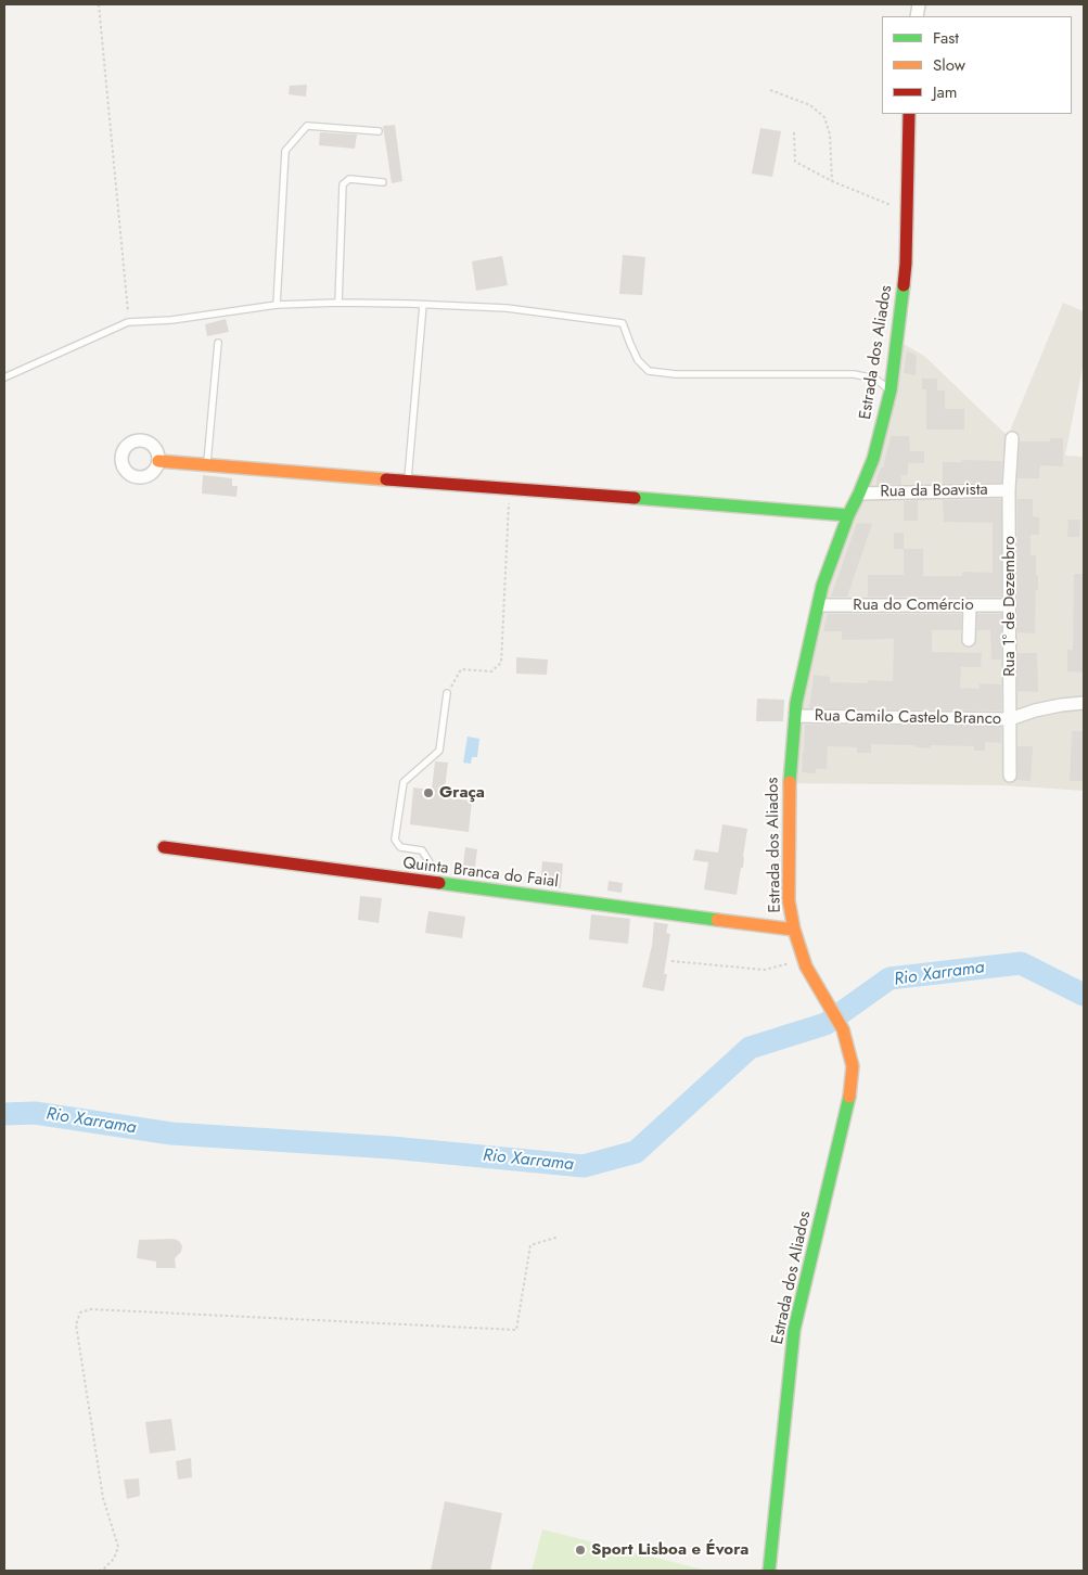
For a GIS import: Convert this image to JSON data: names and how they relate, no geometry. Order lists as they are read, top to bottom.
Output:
{
  "streets": {
    "street": [
      "Estrada dos Aliados",
      "Rua da Boavista",
      "Rua do Comércio",
      "Rua 1º de Dezembro",
      "Rua Camilo Castelo Branco",
      "Quinta Branca do Faial"
    ]
  },
  "crossings": [
    ["Estrada dos Aliados", "Rua da Boavista"],
    ["Estrada dos Aliados", "Rua do Comércio"],
    ["Estrada dos Aliados", "Rua Camilo Castelo Branco"],
    ["Estrada dos Aliados", "Quinta Branca do Faial"],
    ["Rua da Boavista", "Rua 1º de Dezembro"],
    ["Rua do Comércio", "Rua 1º de Dezembro"],
    ["Rua 1º de Dezembro", "Rua Camilo Castelo Branco"]
  ],
  "water": ["Rio Xarrama"],
  "places": ["Graça", "Sport Lisboa e Évora"],
  "legend": ["Fast", "Slow", "Jam"]
}
